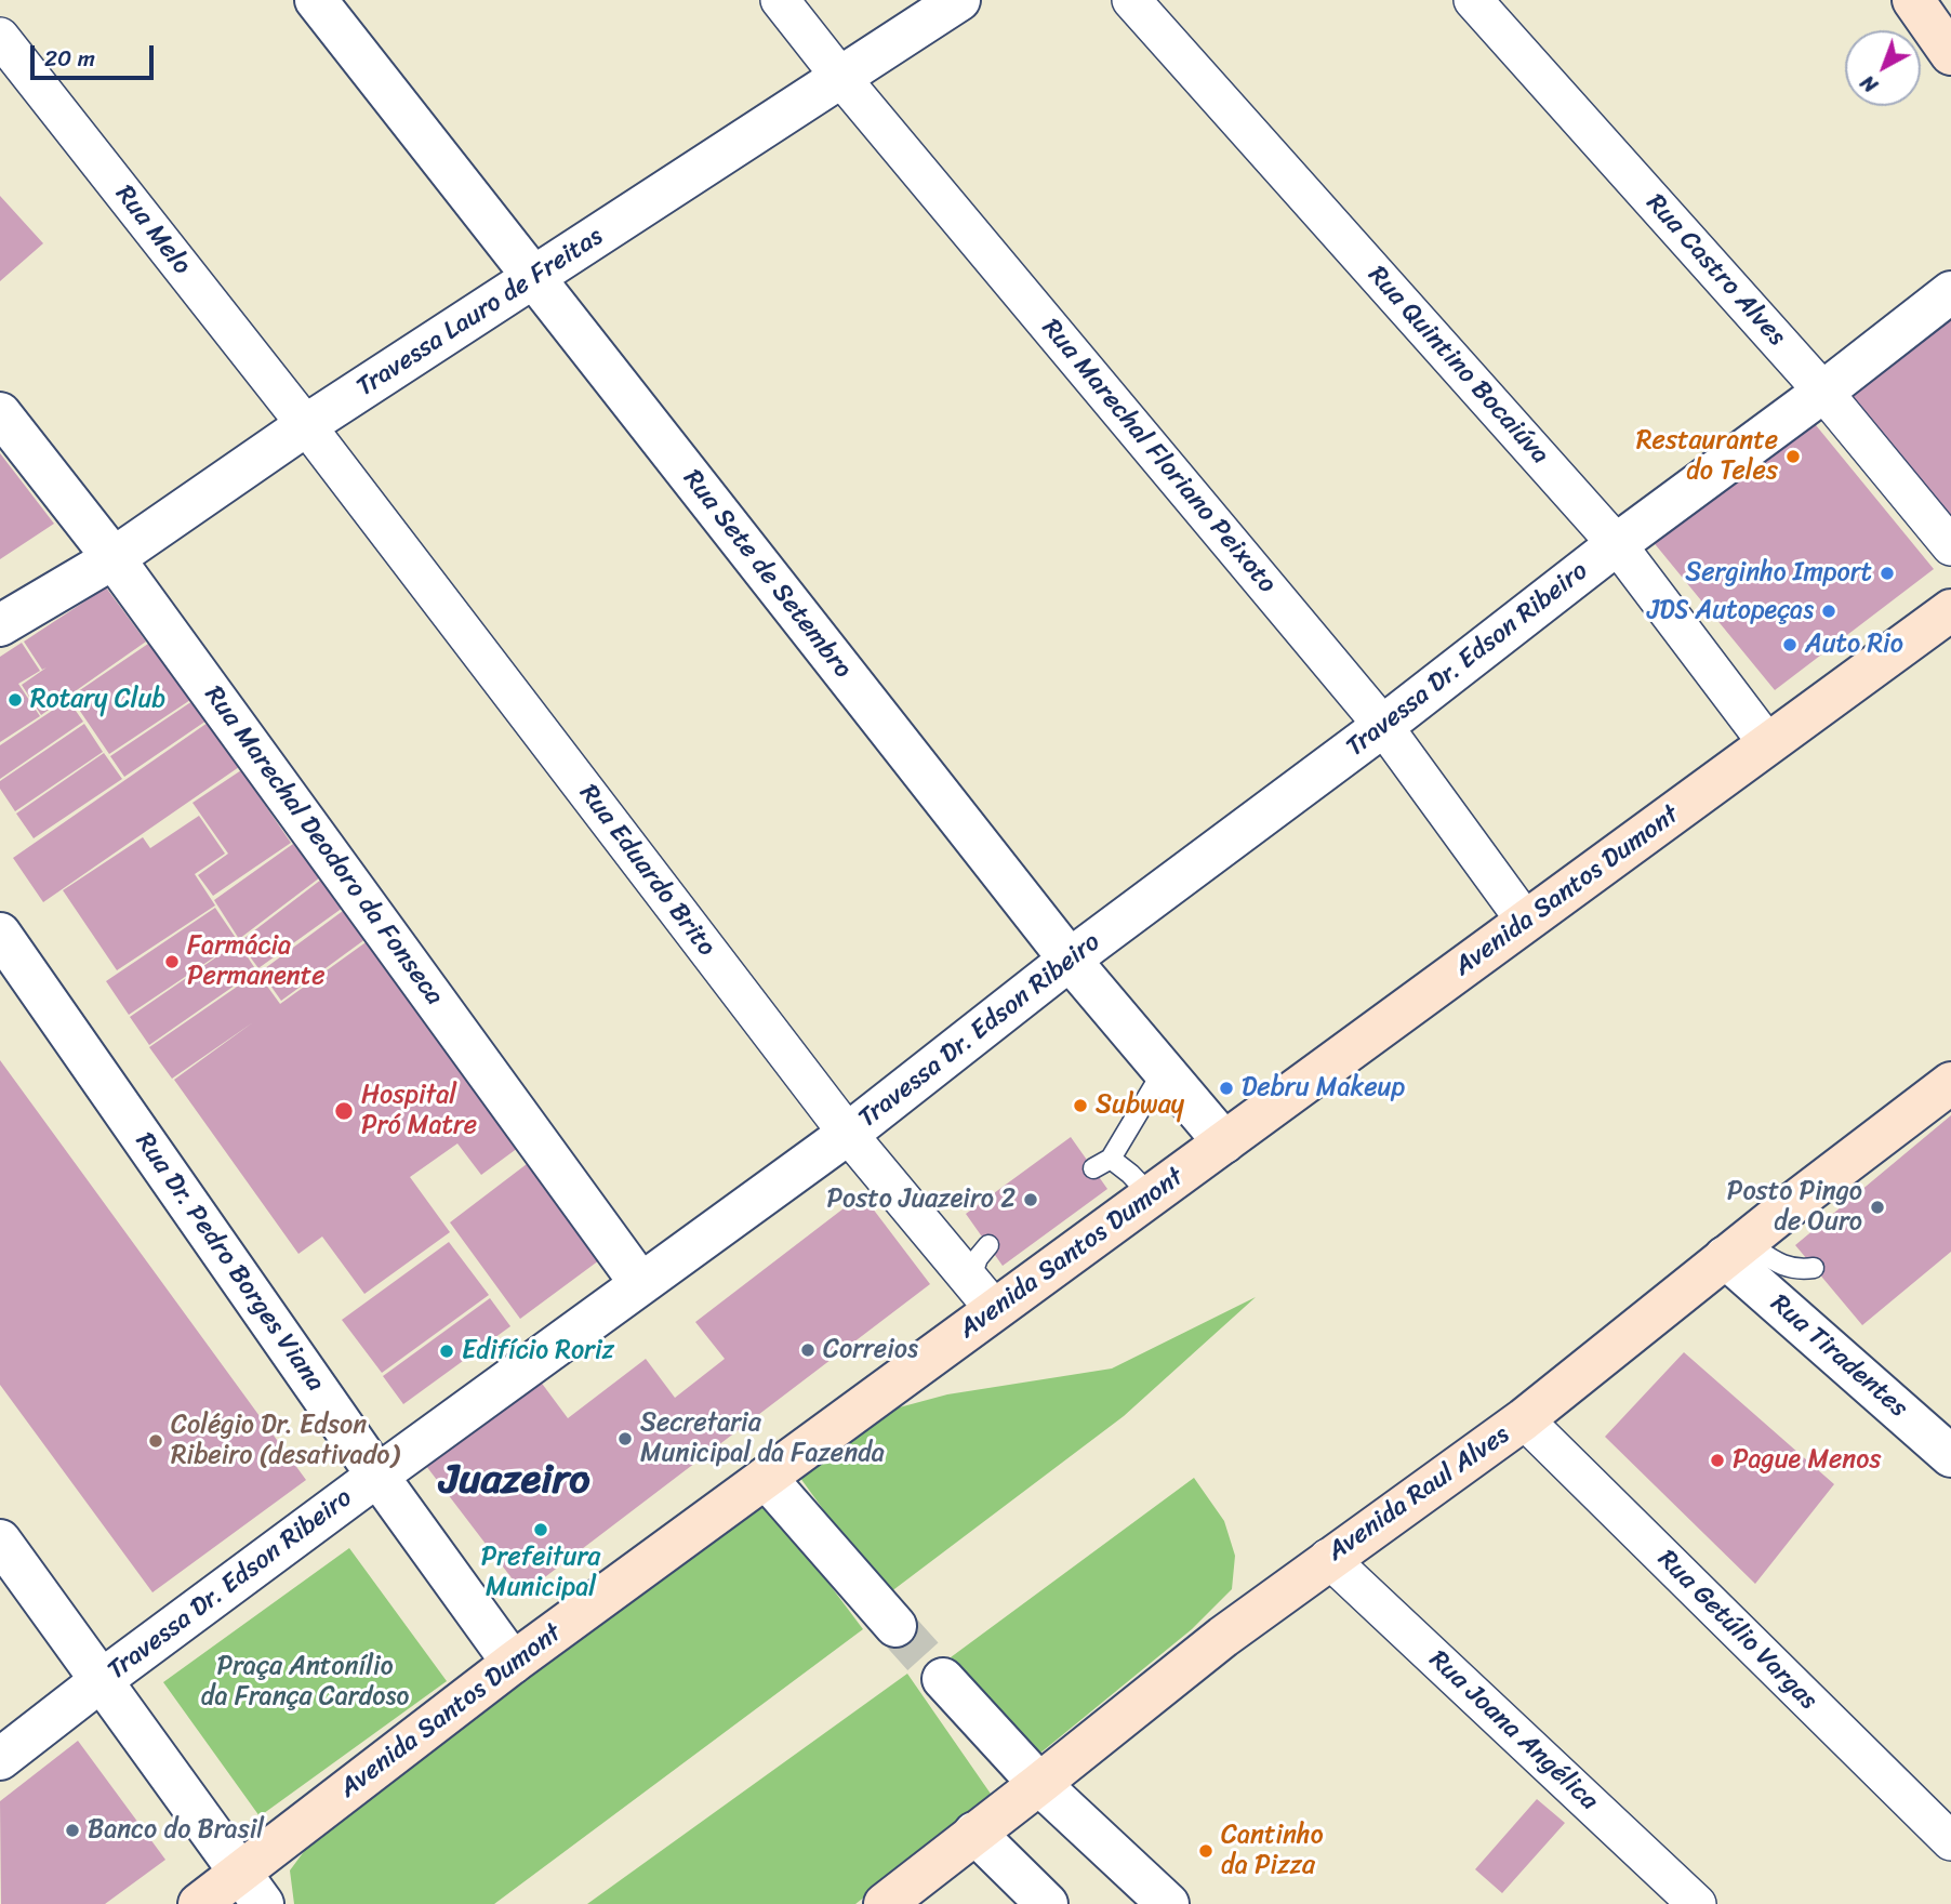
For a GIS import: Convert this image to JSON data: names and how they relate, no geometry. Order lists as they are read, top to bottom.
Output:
{
  "streets": {
    "main road": ["Avenida Santos Dumont", "Avenida Raul Alves"],
    "street": [
      "Rua Melo",
      "Rua Castro Alves",
      "Travessa Lauro de Freitas",
      "Rua Quintino Bocaiúva",
      "Rua Marechal Floriano Peixoto",
      "Rua Sete de Setembro",
      "Travessa Dr. Edson Ribeiro",
      "Rua Marechal Deodoro da Fonseca",
      "Rua Eduardo Brito",
      "Rua Dr. Pedro Borges Viana",
      "Rua Tiradentes",
      "Rua Getúlio Vargas",
      "Rua Joana Angélica"
    ]
  },
  "crossings": [
    ["Rua Melo", "Travessa Lauro de Freitas"],
    ["Rua Melo", "Rua Eduardo Brito"],
    ["Rua Castro Alves", "Travessa Dr. Edson Ribeiro"],
    ["Travessa Lauro de Freitas", "Rua Marechal Floriano Peixoto"],
    ["Travessa Lauro de Freitas", "Rua Sete de Setembro"],
    ["Travessa Lauro de Freitas", "Rua Marechal Deodoro da Fonseca"],
    ["Travessa Lauro de Freitas", "Rua Eduardo Brito"],
    ["Rua Quintino Bocaiúva", "Travessa Dr. Edson Ribeiro"],
    ["Rua Quintino Bocaiúva", "Avenida Santos Dumont"],
    ["Rua Marechal Floriano Peixoto", "Travessa Dr. Edson Ribeiro"],
    ["Rua Marechal Floriano Peixoto", "Avenida Santos Dumont"],
    ["Rua Sete de Setembro", "Travessa Dr. Edson Ribeiro"],
    ["Rua Sete de Setembro", "Avenida Santos Dumont"],
    ["Travessa Dr. Edson Ribeiro", "Rua Marechal Deodoro da Fonseca"],
    ["Travessa Dr. Edson Ribeiro", "Rua Eduardo Brito"],
    ["Travessa Dr. Edson Ribeiro", "Rua Dr. Pedro Borges Viana"],
    ["Rua Eduardo Brito", "Avenida Santos Dumont"],
    ["Avenida Santos Dumont", "Rua Dr. Pedro Borges Viana"],
    ["Rua Tiradentes", "Avenida Raul Alves"],
    ["Avenida Raul Alves", "Rua Getúlio Vargas"],
    ["Avenida Raul Alves", "Rua Joana Angélica"]
  ],
  "districts": ["Juazeiro"],
  "parks": ["Praça Antonílio da França Cardoso"],
  "places": [
    "Restaurante do Teles",
    "Serginho Import",
    "JDS Autopeças",
    "Auto Rio",
    "Rotary Club",
    "Farmácia Permanente",
    "Debru Makeup",
    "Subway",
    "Hospital Pró Matre",
    "Posto Juazeiro 2",
    "Posto Pingo de Ouro",
    "Correios",
    "Edifício Roriz",
    "Secretaria Municipal da Fazenda",
    "Colégio Dr. Edson Ribeiro (desativado)",
    "Pague Menos",
    "Prefeitura Municipal",
    "Banco do Brasil",
    "Cantinho da Pizza"
  ],
  "scale_bar": "20 m",
  "north": "bottom left"
}
